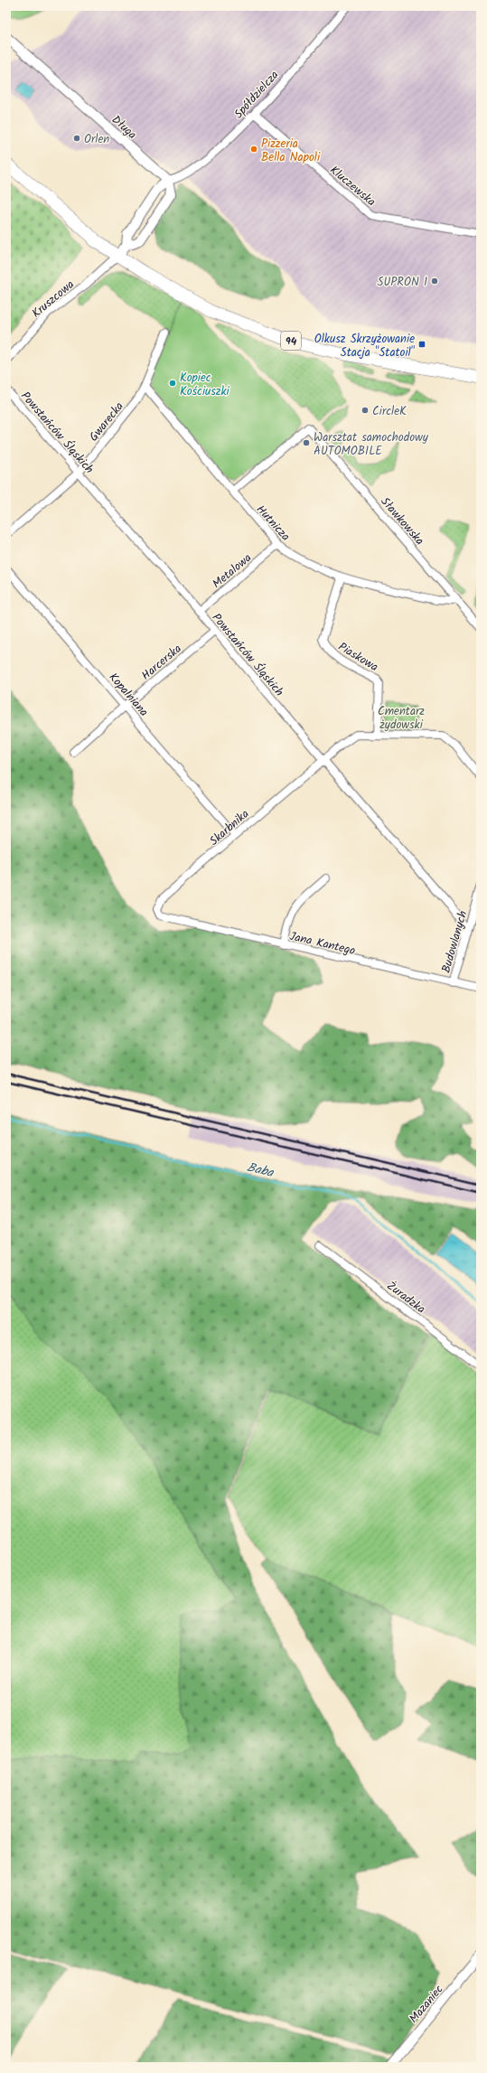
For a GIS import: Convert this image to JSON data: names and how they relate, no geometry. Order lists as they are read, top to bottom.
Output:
{
  "streets": {
    "main road": ["94"],
    "street": [
      "Spółdzielcza",
      "Długa",
      "Kluczewska",
      "Kruszcowa",
      "Gwarecka",
      "Powstańców Śląskich",
      "Sławkowska",
      "Hutnicza",
      "Metalowa",
      "Piaskowa",
      "Harcerska",
      "Kopalniana",
      "Skarbnika",
      "Budowlanych",
      "Jana Kantego",
      "Żuradzka",
      "Mazaniec"
    ]
  },
  "crossings": [
    ["Spółdzielcza", "Długa"],
    ["Spółdzielcza", "Kluczewska"],
    ["Kruszcowa", "94"],
    ["Gwarecka", "Powstańców Śląskich"],
    ["Gwarecka", "Hutnicza"],
    ["Powstańców Śląskich", "Metalowa"],
    ["Powstańców Śląskich", "Harcerska"],
    ["Powstańców Śląskich", "Skarbnika"],
    ["Powstańców Śląskich", "Budowlanych"],
    ["Sławkowska", "Hutnicza"],
    ["Hutnicza", "Metalowa"],
    ["Hutnicza", "Piaskowa"],
    ["Piaskowa", "Skarbnika"],
    ["Harcerska", "Kopalniana"],
    ["Kopalniana", "Skarbnika"],
    ["Skarbnika", "Jana Kantego"],
    ["Budowlanych", "Jana Kantego"]
  ],
  "water": ["Baba"],
  "parks": ["Cmentarz żydowski"],
  "places": {
    "other": [
      "Orlen",
      "Pizzeria Bella Napoli",
      "SUPRON 1",
      "Kopiec Kościuszki",
      "CircleK",
      "Warsztat samochodowy AUTOMOBILE"
    ],
    "transit": ["Olkusz Skrzyżowanie Stacja \"Statoil\""]
  }
}
